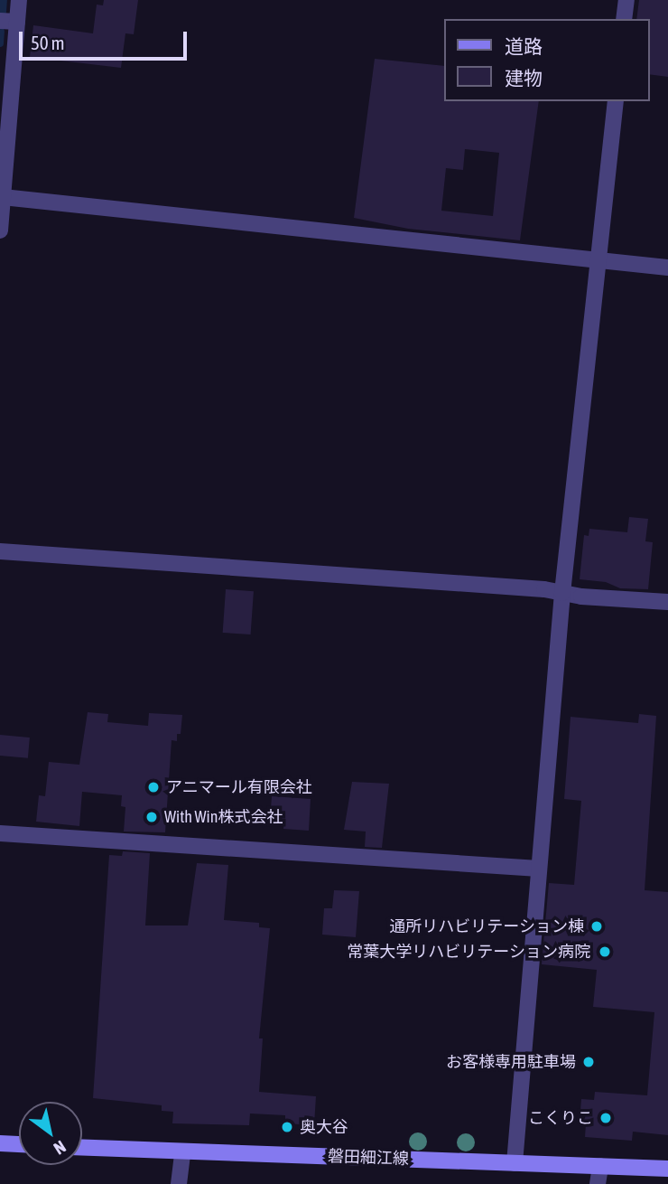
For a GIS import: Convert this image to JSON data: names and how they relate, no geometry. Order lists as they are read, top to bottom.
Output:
{
  "streets": {
    "main road": ["磐田細江線"]
  },
  "places": [
    "アニマール有限会社",
    "With Win株式会社",
    "通所リハビリテーション棟",
    "常葉大学リハビリテーション病院",
    "お客様専用駐車場",
    "こくりこ",
    "奥大谷"
  ],
  "legend": ["道路", "建物"],
  "scale_bar": "50 m",
  "north": "bottom right"
}
